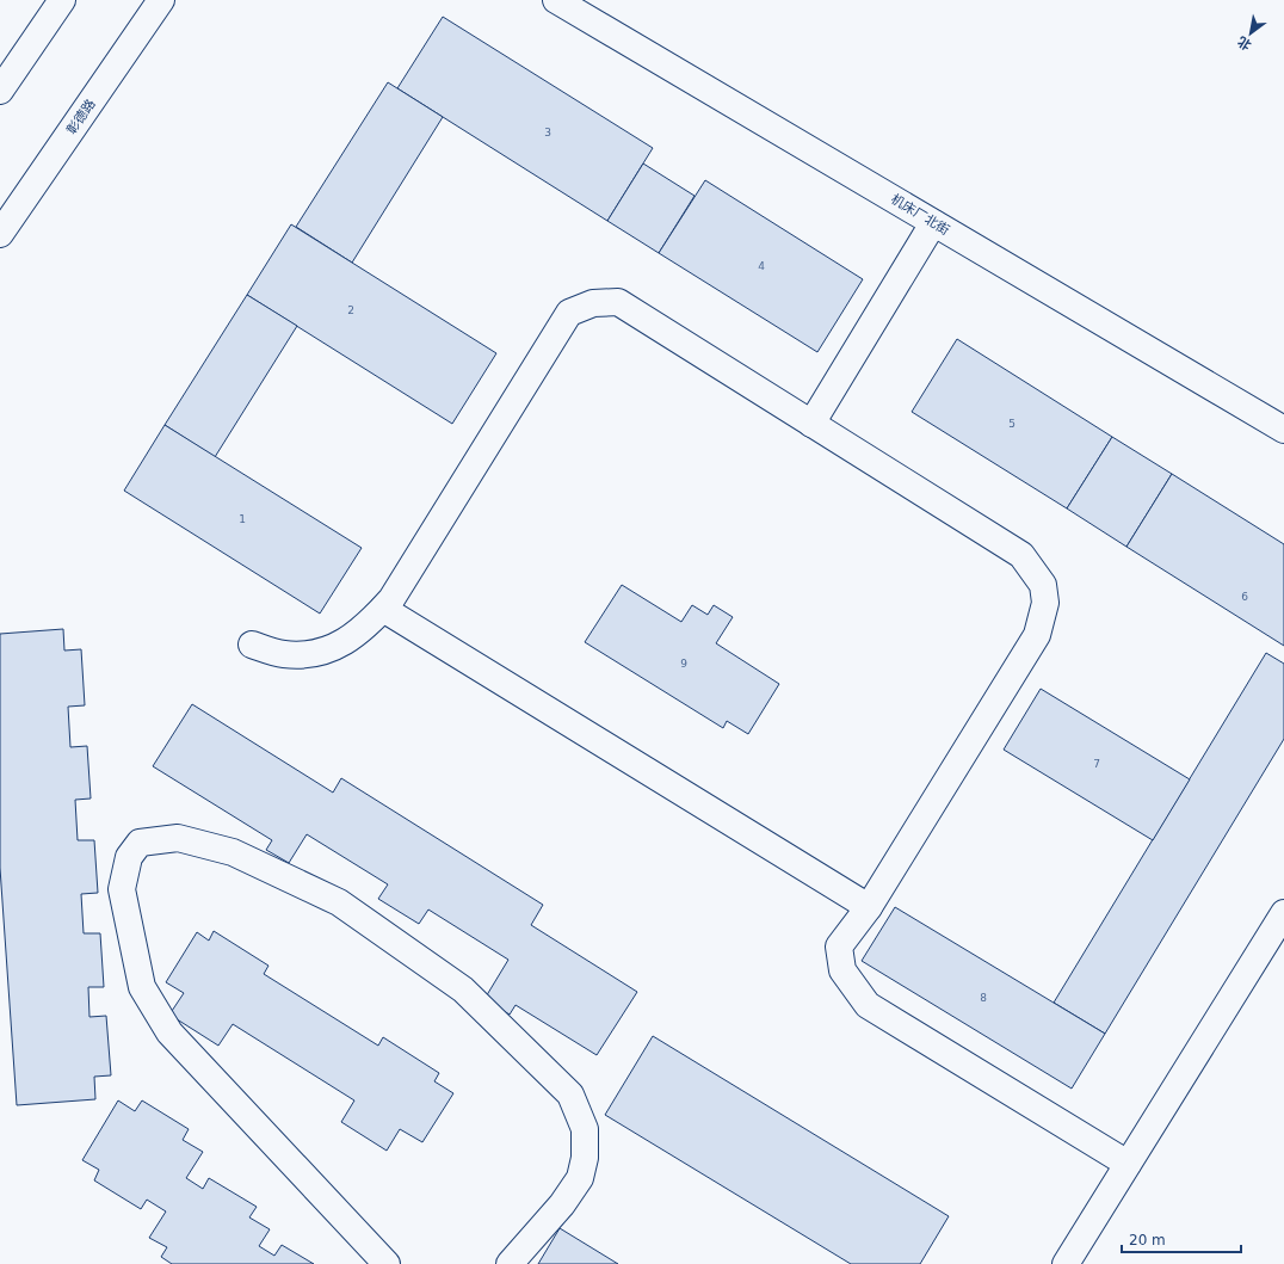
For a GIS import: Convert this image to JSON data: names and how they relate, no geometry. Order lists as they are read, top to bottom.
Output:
{
  "streets": {
    "street": ["彰德路", "机床厂北街"]
  },
  "house_numbers": [
    "3",
    "4",
    "2",
    "5",
    "1",
    "6",
    "9",
    "7",
    "8"
  ],
  "scale_bar": "20 m",
  "north": "bottom left"
}
